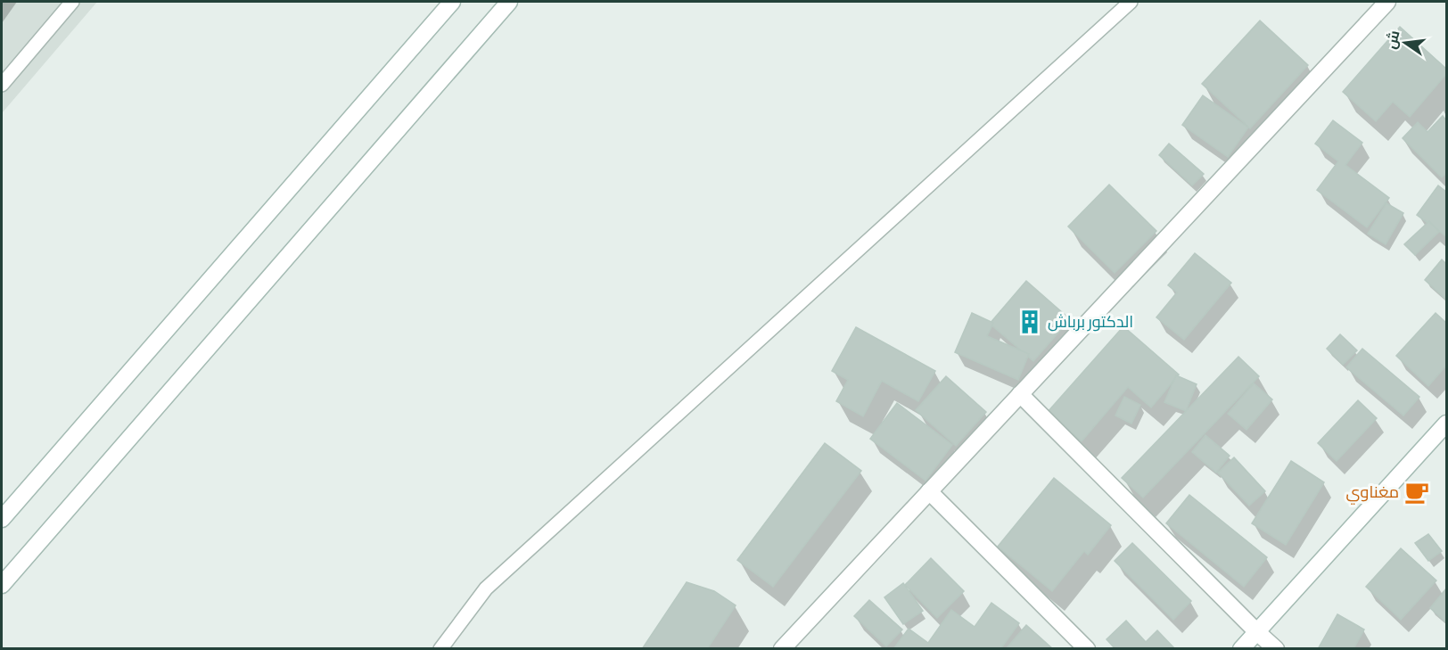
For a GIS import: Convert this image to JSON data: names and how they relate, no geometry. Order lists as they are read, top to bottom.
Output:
{
  "places": {
    "building": ["الدكتور برباش"],
    "cafe": ["مغناوي"]
  },
  "north": "left"
}
